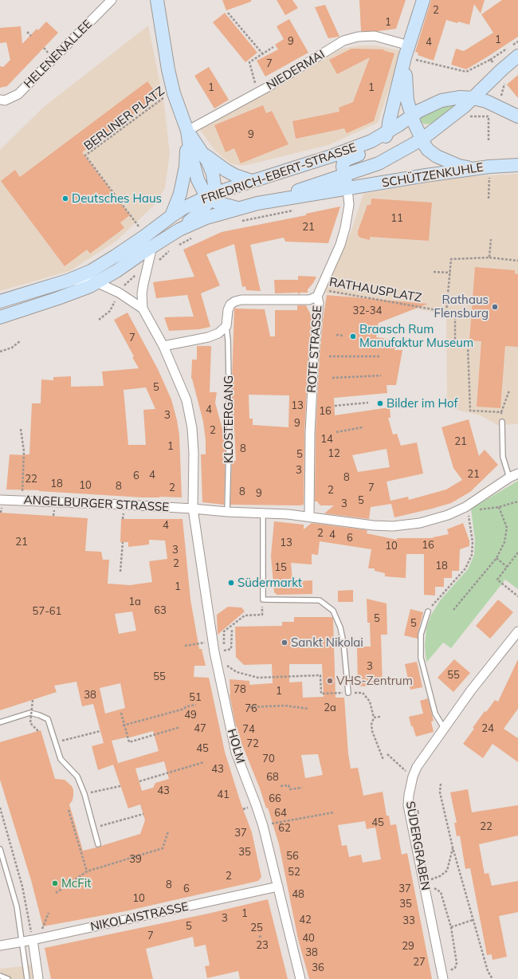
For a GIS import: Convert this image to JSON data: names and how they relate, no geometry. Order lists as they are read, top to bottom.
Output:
{
  "streets": {
    "main road": ["FRIEDRICH-EBERT-STRASSE", "SCHÜTZENKUHLE"],
    "street": [
      "HELENENALLEE",
      "NIEDERMAI",
      "ROTE STRASSE",
      "KLOSTERGANG",
      "ANGELBURGER STRASSE",
      "HOLM",
      "SÜDERGRABEN",
      "NIKOLAISTRASSE"
    ],
    "path": ["BERLINER PLATZ", "RATHAUSPLATZ"]
  },
  "crossings": [
    ["BERLINER PLATZ", "FRIEDRICH-EBERT-STRASSE"],
    ["FRIEDRICH-EBERT-STRASSE", "SCHÜTZENKUHLE"],
    ["FRIEDRICH-EBERT-STRASSE", "ROTE STRASSE"],
    ["SCHÜTZENKUHLE", "ROTE STRASSE"],
    ["RATHAUSPLATZ", "ROTE STRASSE"],
    ["RATHAUSPLATZ", "KLOSTERGANG"],
    ["ROTE STRASSE", "KLOSTERGANG"],
    ["ANGELBURGER STRASSE", "HOLM"],
    ["HOLM", "NIKOLAISTRASSE"]
  ],
  "places": [
    "Deutsches Haus",
    "Rathaus Flensburg",
    "Braasch Rum Manufaktur Museum",
    "Bilder im Hof",
    "Südermarkt",
    "Sankt Nikolai",
    "VHS-Zentrum",
    "McFit"
  ],
  "house_numbers": [
    "2",
    "1",
    "1",
    "9",
    "4",
    "7",
    "1",
    "1",
    "9",
    "11",
    "21",
    "32-34",
    "7",
    "5",
    "13",
    "4",
    "16",
    "3",
    "9",
    "2",
    "14",
    "21",
    "1",
    "8",
    "12",
    "5",
    "3",
    "21",
    "4",
    "6",
    "8",
    "22",
    "18",
    "10",
    "8",
    "2",
    "7",
    "2",
    "8",
    "9",
    "5",
    "3",
    "4",
    "2",
    "4",
    "6",
    "21",
    "13",
    "16",
    "10",
    "3",
    "2",
    "18",
    "15",
    "1",
    "1a",
    "63",
    "57-61",
    "5",
    "5",
    "3",
    "55",
    "55",
    "78",
    "1",
    "38",
    "51",
    "2a",
    "76",
    "49",
    "47",
    "24",
    "74",
    "72",
    "45",
    "70",
    "43",
    "68",
    "43",
    "41",
    "66",
    "64",
    "45",
    "22",
    "62",
    "37",
    "35",
    "56",
    "39",
    "52",
    "2",
    "8",
    "6",
    "37",
    "48",
    "10",
    "35",
    "1",
    "3",
    "42",
    "33",
    "5",
    "25",
    "7",
    "40",
    "23",
    "29",
    "38",
    "27",
    "36"
  ]
}
